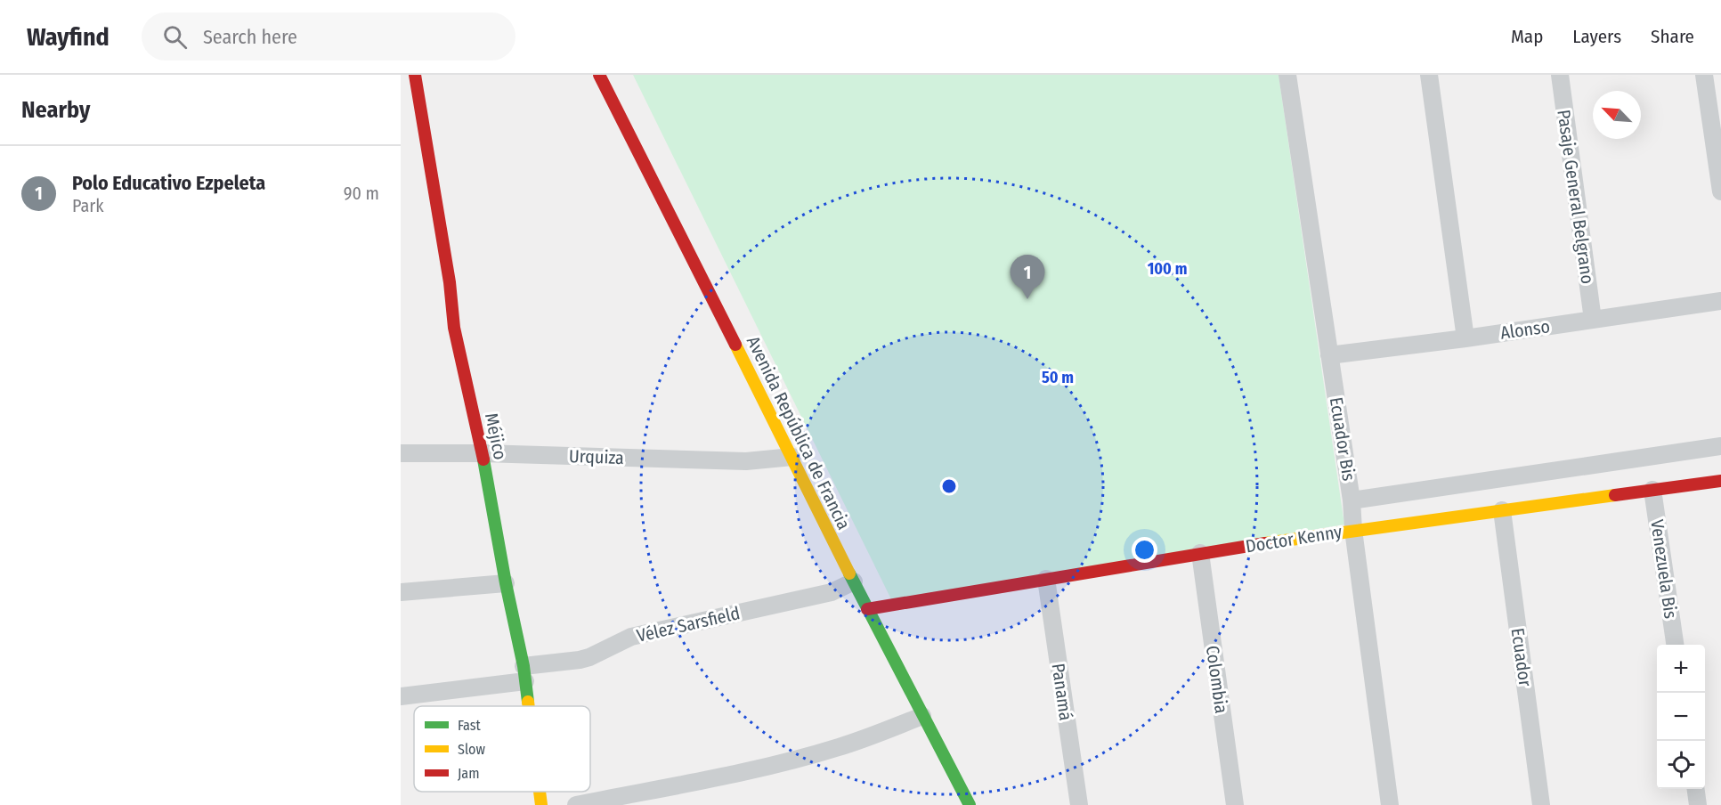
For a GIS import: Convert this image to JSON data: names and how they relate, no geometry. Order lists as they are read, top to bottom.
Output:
{
  "streets": {
    "street": [
      "Pasaje General Belgrano",
      "Alonso",
      "Avenida República de Francia",
      "Méjico",
      "Ecuador Bis",
      "Urquiza",
      "Doctor Kenny",
      "Venezuela Bis",
      "Vélez Sarsfield",
      "Ecuador",
      "Colombia",
      "Panamá"
    ]
  },
  "crossings": [
    ["Pasaje General Belgrano", "Alonso"],
    ["Alonso", "Ecuador Bis"],
    ["Avenida República de Francia", "Urquiza"],
    ["Avenida República de Francia", "Doctor Kenny"],
    ["Avenida República de Francia", "Vélez Sarsfield"],
    ["Méjico", "Urquiza"],
    ["Méjico", "Vélez Sarsfield"],
    ["Ecuador Bis", "Doctor Kenny"],
    ["Doctor Kenny", "Venezuela Bis"],
    ["Doctor Kenny", "Ecuador"],
    ["Doctor Kenny", "Colombia"],
    ["Doctor Kenny", "Panamá"]
  ],
  "legend": ["Fast", "Slow", "Jam"],
  "north": "top left",
  "page": {
    "header": "Wayfind",
    "search": "Search here",
    "nav": ["Map", "Layers", "Share"],
    "heading": "Nearby",
    "list": [
      {
        "mark": "1",
        "name": "Polo Educativo Ezpeleta",
        "note": "Park",
        "value": "90 m"
      }
    ],
    "pins": "1",
    "map_buttons": ["+", "−"]
  },
  "rings": ["100 m", "50 m"]
}
